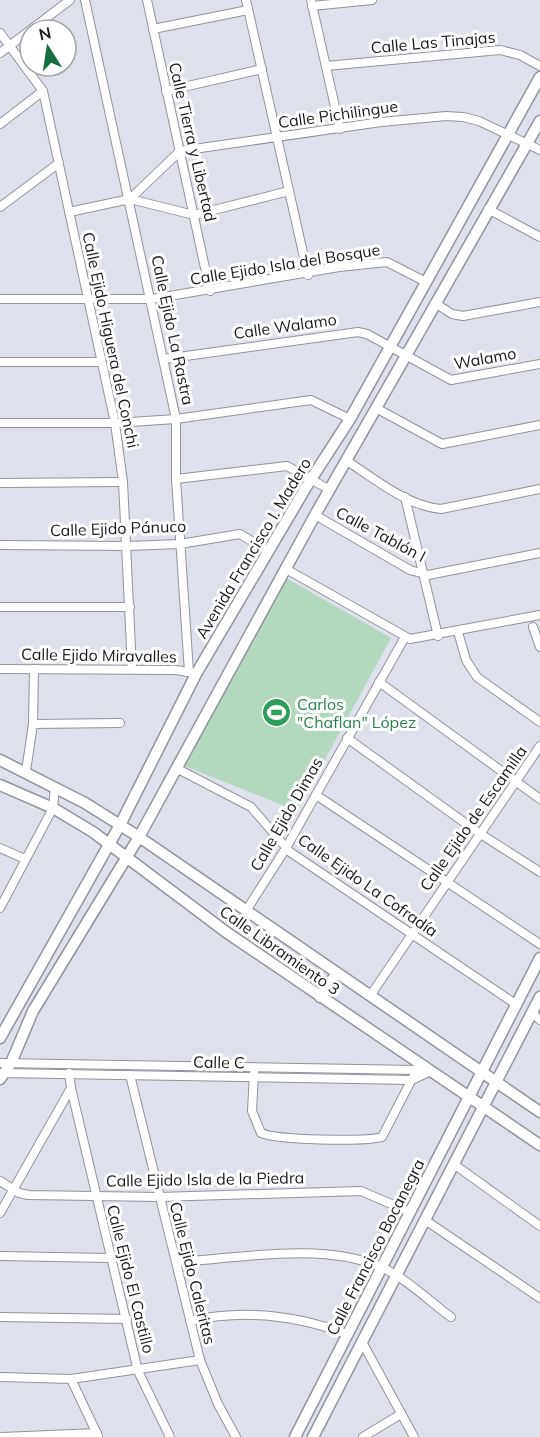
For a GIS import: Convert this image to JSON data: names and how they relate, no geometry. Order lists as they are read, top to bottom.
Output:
{
  "streets": {
    "street": [
      "Calle Las Tinajas",
      "Calle Pichilingue",
      "Calle Tierra y Libertad",
      "Calle Ejido Isla del Bosque",
      "Calle Walamo",
      "Calle Ejido La Rastra",
      "Calle Ejido Higuera del Conchi",
      "Walamo",
      "Calle Ejido Pánuco",
      "Calle Tablón I",
      "Avenida Francisco I. Madero",
      "Calle Ejido Miravalles",
      "Calle Ejido Dimas",
      "Calle Ejido de Escamilla",
      "Calle Ejido La Cofradía",
      "Calle Libramiento 3",
      "Calle C",
      "Calle Ejido Isla de la Piedra",
      "Calle Francisco Bocanegra",
      "Calle Ejido Caleritas",
      "Calle Ejido El Castillo"
    ]
  },
  "crossings": [
    ["Calle Pichilingue", "Calle Tierra y Libertad"],
    ["Calle Pichilingue", "Avenida Francisco I. Madero"],
    ["Calle Tierra y Libertad", "Calle Ejido Isla del Bosque"],
    ["Calle Ejido Isla del Bosque", "Calle Ejido La Rastra"],
    ["Calle Ejido Isla del Bosque", "Calle Ejido Higuera del Conchi"],
    ["Calle Ejido Isla del Bosque", "Avenida Francisco I. Madero"],
    ["Calle Walamo", "Calle Ejido La Rastra"],
    ["Calle Walamo", "Walamo"],
    ["Calle Walamo", "Avenida Francisco I. Madero"],
    ["Calle Ejido La Rastra", "Calle Ejido Pánuco"],
    ["Calle Ejido La Rastra", "Avenida Francisco I. Madero"],
    ["Calle Ejido La Rastra", "Calle Ejido Miravalles"],
    ["Calle Ejido Higuera del Conchi", "Calle Ejido Pánuco"],
    ["Calle Ejido Higuera del Conchi", "Calle Ejido Miravalles"],
    ["Calle Ejido Pánuco", "Avenida Francisco I. Madero"],
    ["Avenida Francisco I. Madero", "Calle Ejido Miravalles"],
    ["Avenida Francisco I. Madero", "Calle Libramiento 3"],
    ["Calle Ejido Dimas", "Calle Ejido La Cofradía"],
    ["Calle Ejido Dimas", "Calle Libramiento 3"],
    ["Calle Ejido de Escamilla", "Calle Ejido La Cofradía"],
    ["Calle Ejido de Escamilla", "Calle Libramiento 3"],
    ["Calle Ejido La Cofradía", "Calle Francisco Bocanegra"],
    ["Calle Libramiento 3", "Calle C"],
    ["Calle Libramiento 3", "Calle Francisco Bocanegra"],
    ["Calle C", "Calle Ejido Caleritas"],
    ["Calle C", "Calle Ejido El Castillo"],
    ["Calle Ejido Isla de la Piedra", "Calle Francisco Bocanegra"],
    ["Calle Ejido Isla de la Piedra", "Calle Ejido Caleritas"],
    ["Calle Ejido Isla de la Piedra", "Calle Ejido El Castillo"]
  ],
  "places": {
    "sports": ["Carlos \"Chaflan\" López"]
  },
  "north": "top"
}
